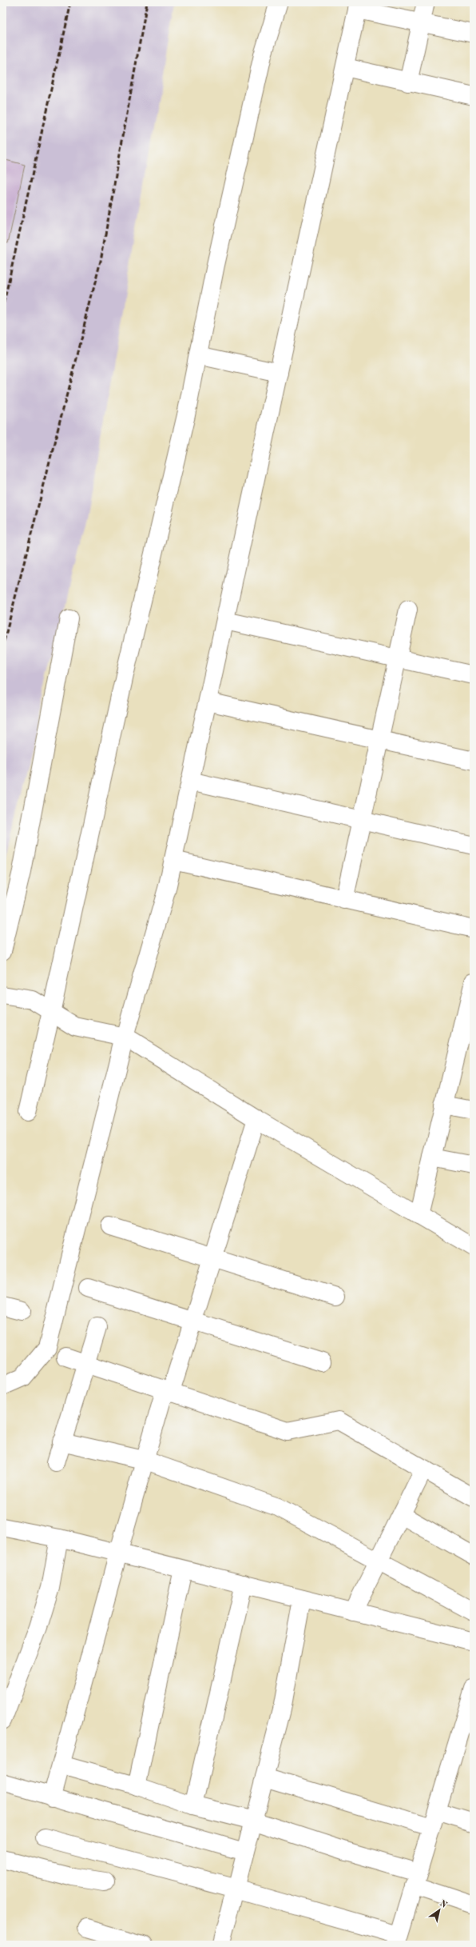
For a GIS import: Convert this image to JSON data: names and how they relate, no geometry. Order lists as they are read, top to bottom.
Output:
{
  "north": "top right"
}
